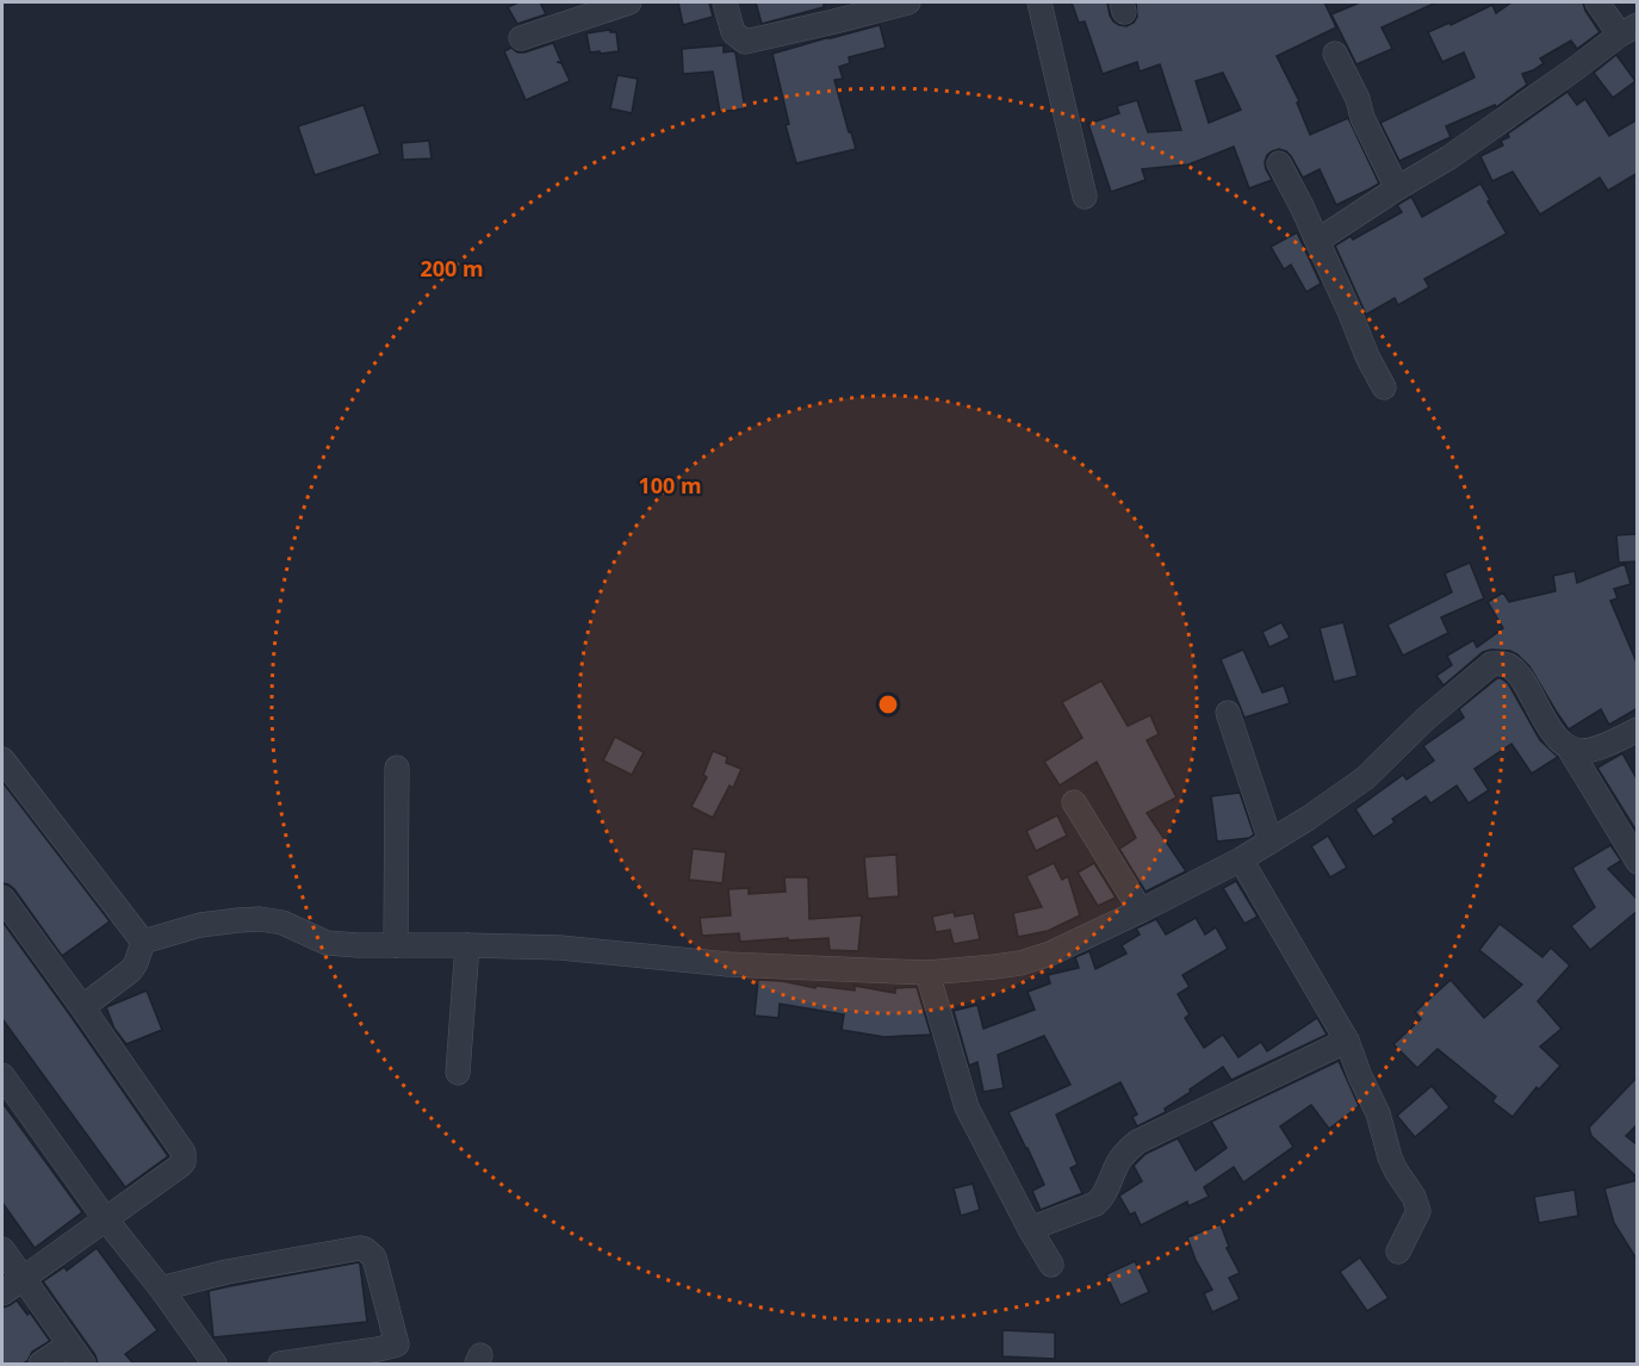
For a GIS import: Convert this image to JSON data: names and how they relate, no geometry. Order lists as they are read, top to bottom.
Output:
{
  "rings": ["200 m", "100 m"]
}
